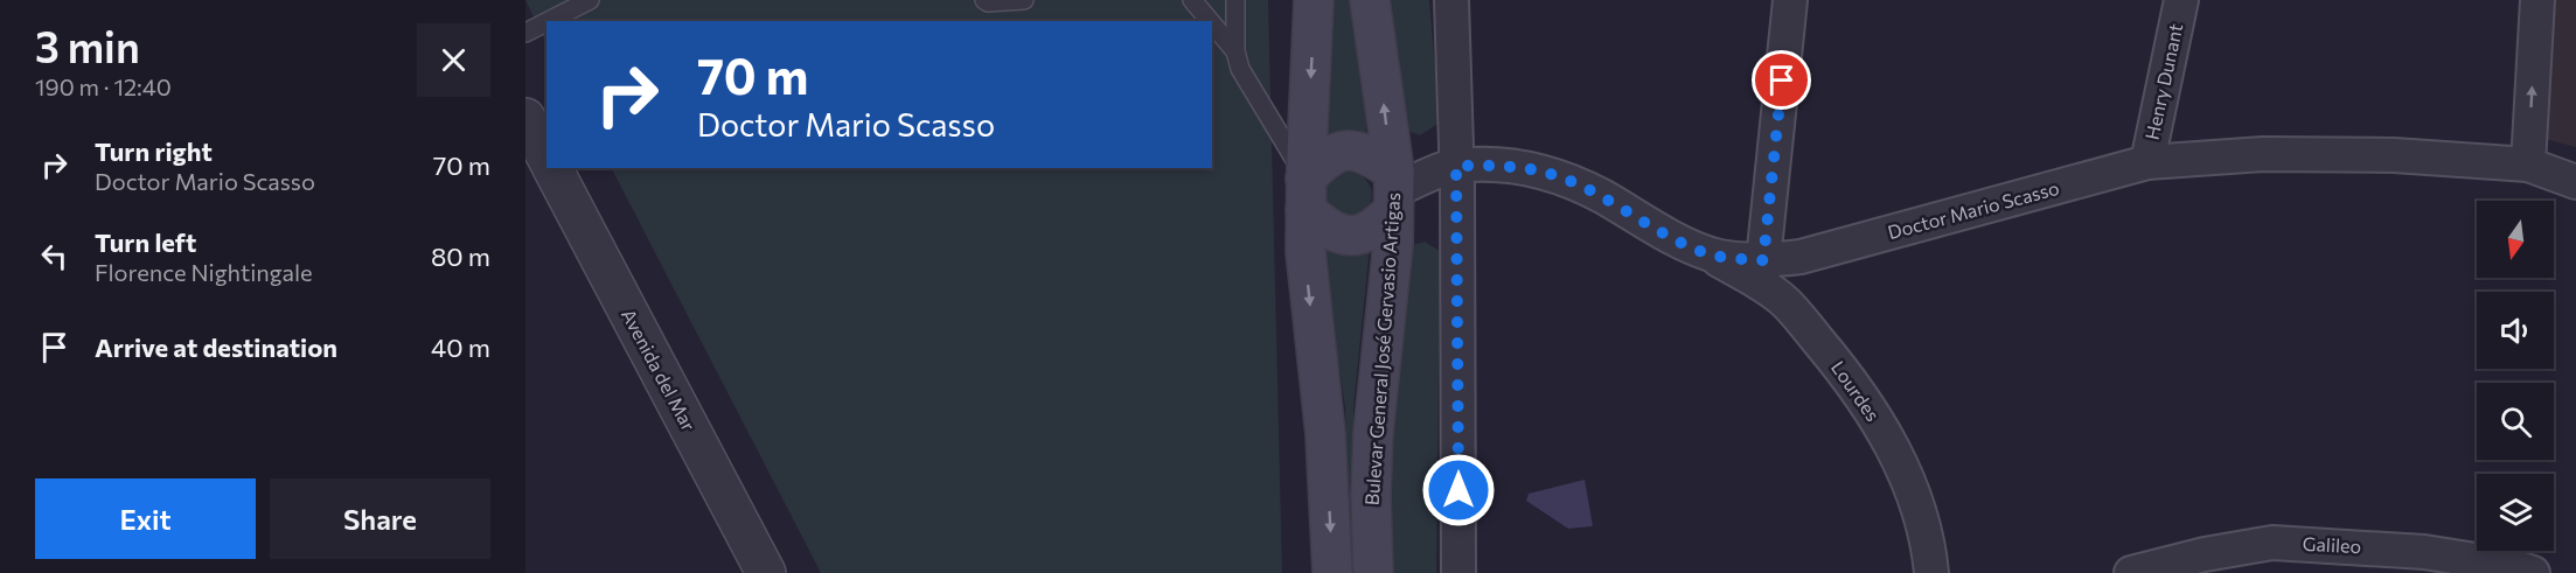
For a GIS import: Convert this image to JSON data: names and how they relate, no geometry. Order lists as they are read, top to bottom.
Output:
{
  "streets": {
    "main road": ["Bulevar General José Gervasio Artigas"],
    "street": [
      "Henry Dunant",
      "Doctor Mario Scasso",
      "Avenida del Mar",
      "Lourdes",
      "Galileo"
    ]
  },
  "crossings": [
    ["Henry Dunant", "Doctor Mario Scasso"],
    ["Doctor Mario Scasso", "Bulevar General José Gervasio Artigas"],
    ["Doctor Mario Scasso", "Lourdes"]
  ],
  "north": "bottom",
  "page": {
    "heading": ["3 min", "190 m · 12:40"],
    "turn": ["70 m", "Doctor Mario Scasso"],
    "list": [
      {
        "name": "Turn right",
        "note": "Doctor Mario Scasso",
        "value": "70 m"
      },
      {
        "name": "Turn left",
        "note": "Florence Nightingale",
        "value": "80 m"
      },
      {
        "name": "Arrive at destination",
        "value": "40 m"
      }
    ],
    "buttons": ["Exit", "Share"]
  }
}
